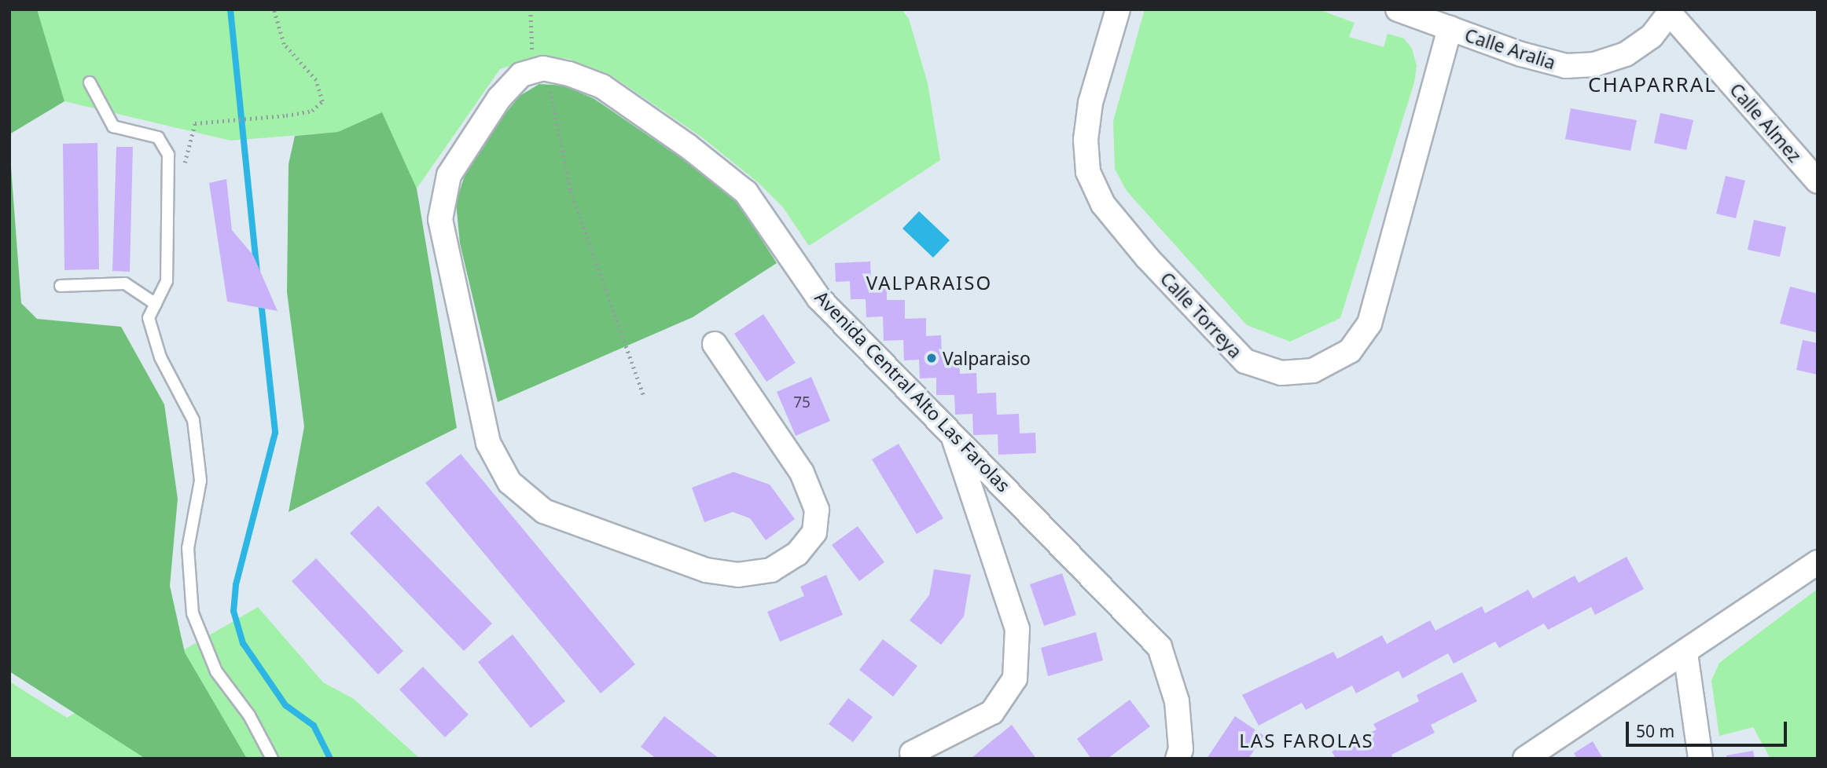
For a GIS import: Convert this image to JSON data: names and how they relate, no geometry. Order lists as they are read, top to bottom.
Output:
{
  "streets": {
    "street": [
      "Calle Aralia",
      "Calle Almez",
      "Calle Torreya",
      "Avenida Central Alto Las Farolas"
    ]
  },
  "crossings": [
    ["Calle Aralia", "Calle Almez"],
    ["Calle Aralia", "Calle Torreya"]
  ],
  "districts": ["CHAPARRAL", "VALPARAISO", "LAS FAROLAS"],
  "places": ["Valparaiso"],
  "house_numbers": ["75"],
  "scale_bar": "50 m"
}
